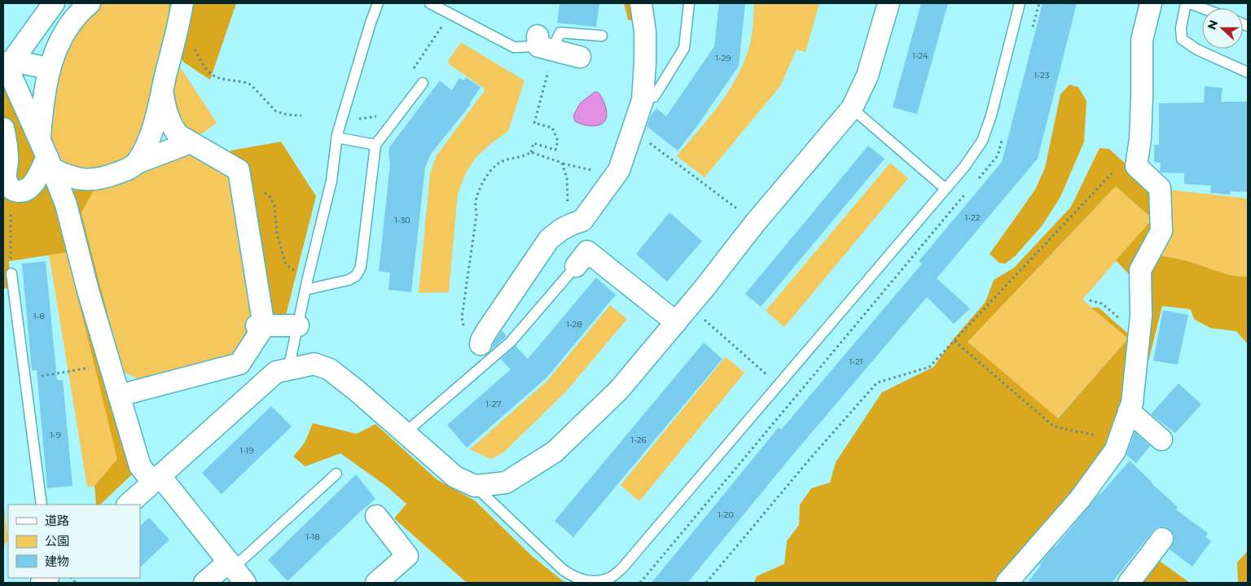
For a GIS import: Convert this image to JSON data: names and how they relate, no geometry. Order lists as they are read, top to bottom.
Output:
{
  "house_numbers": [
    "1-24",
    "1-29",
    "1-23",
    "1-22",
    "1-30",
    "1-8",
    "1-28",
    "1-21",
    "1-27",
    "1-9",
    "1-26",
    "1-19",
    "1-20",
    "1-18"
  ],
  "legend": ["道路", "公園", "建物"],
  "north": "left"
}
